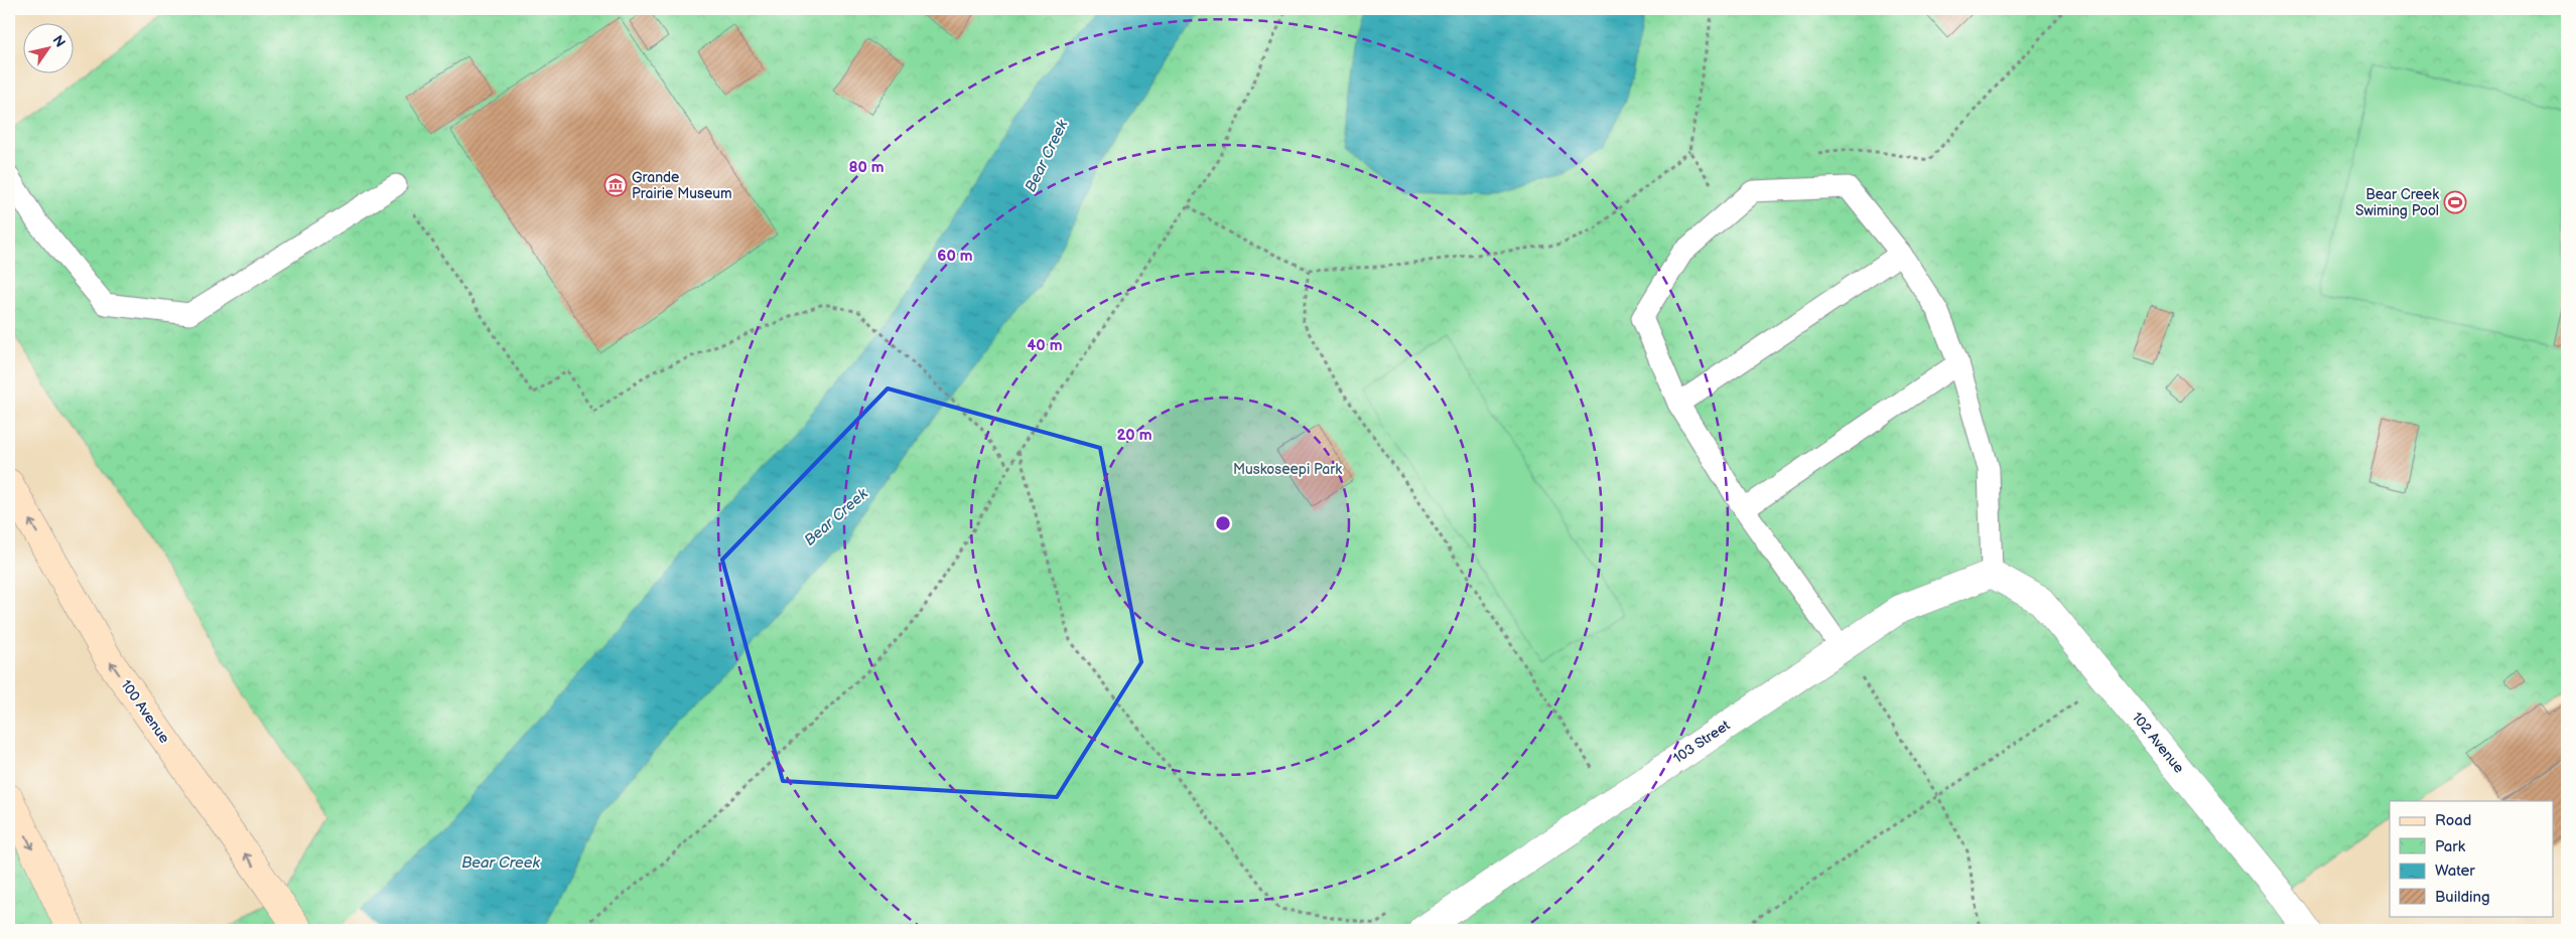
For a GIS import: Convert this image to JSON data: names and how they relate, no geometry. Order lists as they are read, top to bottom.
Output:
{
  "streets": {
    "main road": ["100 Avenue"],
    "street": ["103 Street", "102 Avenue"]
  },
  "crossings": [
    ["103 Street", "102 Avenue"]
  ],
  "one_way": ["100 Avenue"],
  "water": ["Bear Creek"],
  "parks": ["Muskoseepi Park"],
  "places": {
    "museum": ["Grande Prairie Museum"],
    "sports": ["Bear Creek Swiming Pool"]
  },
  "legend": [
    "Road",
    "Park",
    "Water",
    "Building"
  ],
  "north": "top right",
  "rings": [
    "80 m",
    "60 m",
    "40 m",
    "20 m"
  ]
}
